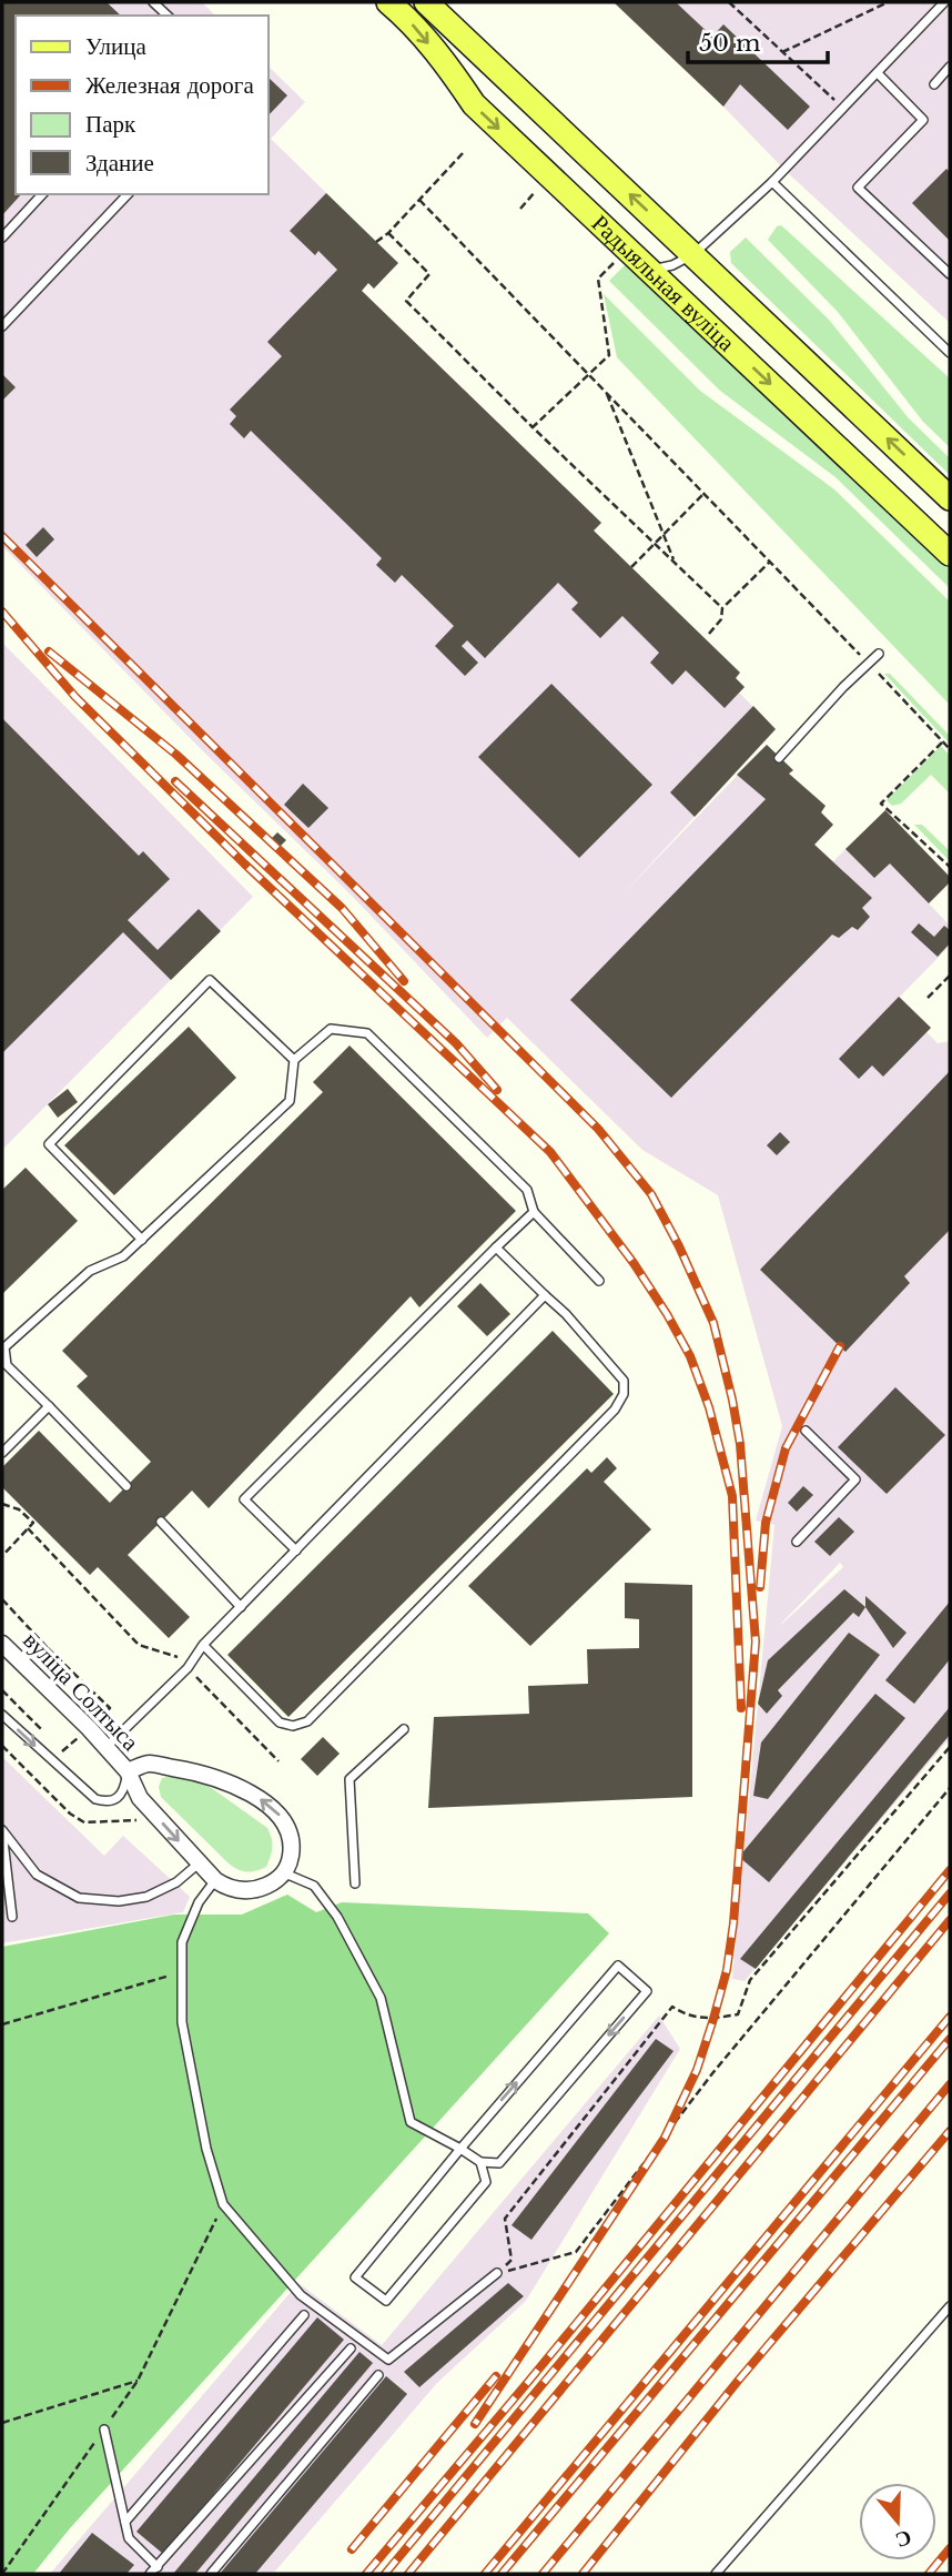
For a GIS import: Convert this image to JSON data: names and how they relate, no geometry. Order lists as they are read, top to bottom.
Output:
{
  "streets": {
    "main road": ["Радыяльная вуліца"],
    "street": ["вуліца Солтыса"]
  },
  "legend": [
    "Улица",
    "Железная дорога",
    "Парк",
    "Здание"
  ],
  "scale_bar": "50 m",
  "north": "bottom"
}
